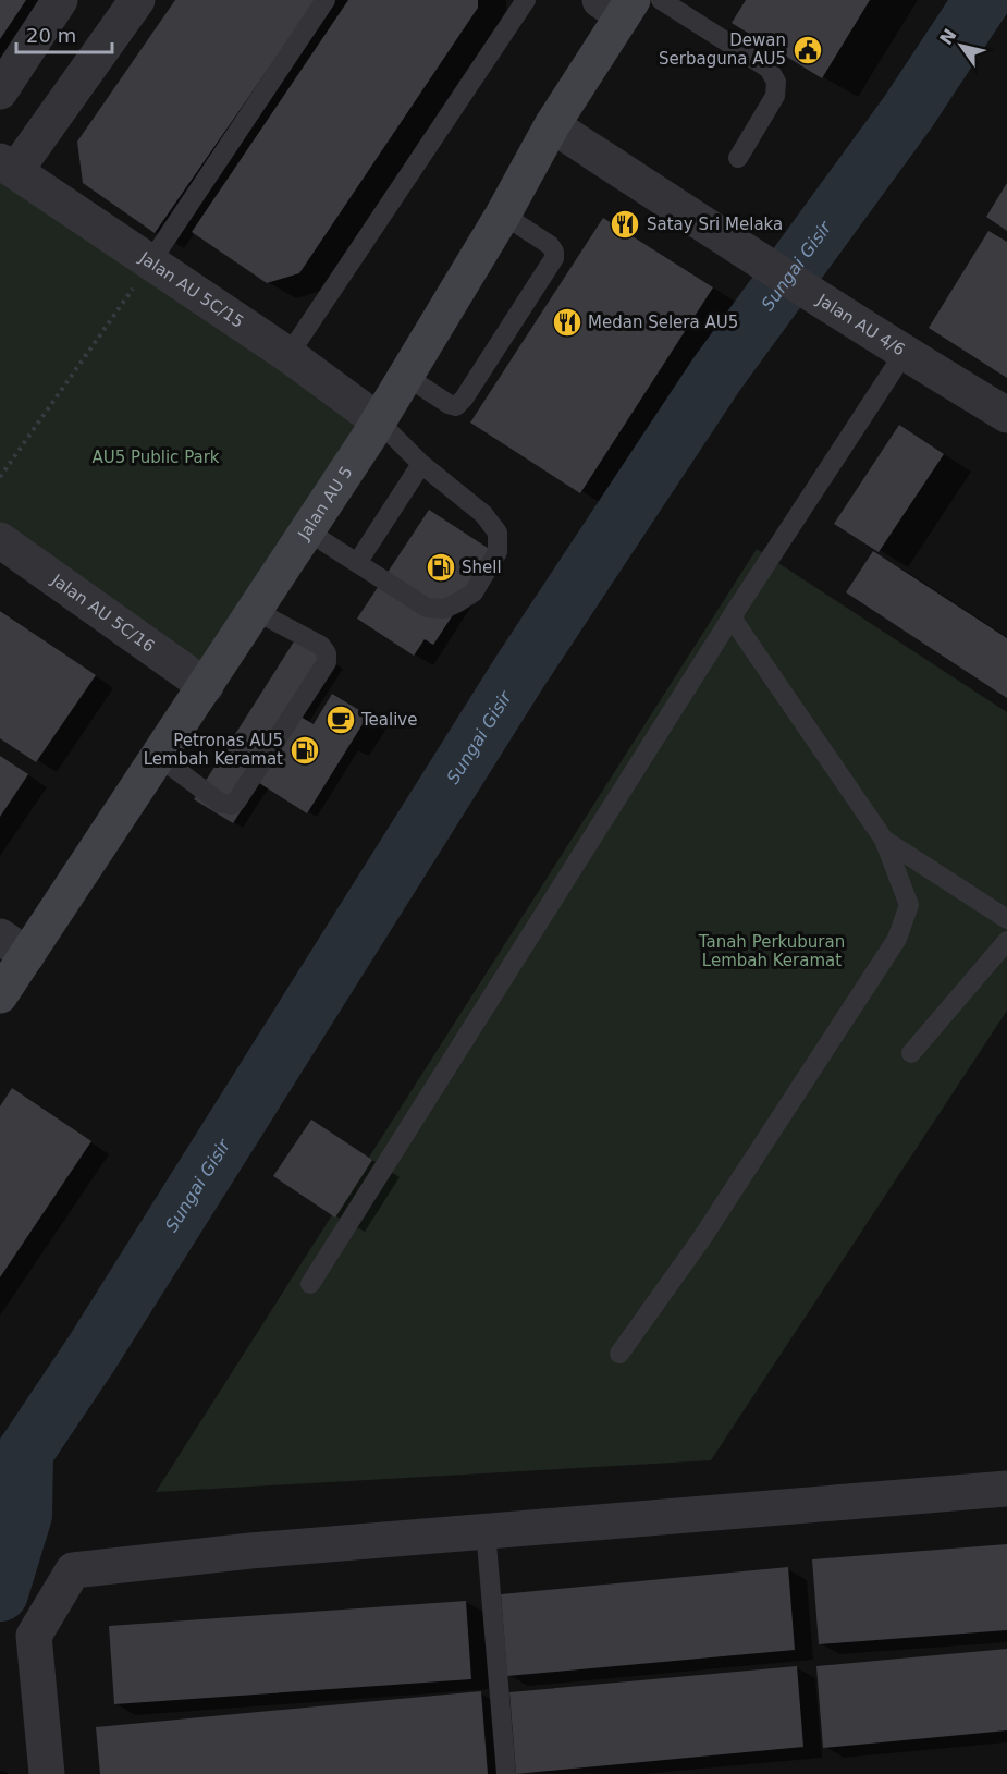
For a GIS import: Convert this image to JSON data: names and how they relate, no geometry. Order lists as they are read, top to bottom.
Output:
{
  "streets": {
    "main road": ["Jalan AU 5"],
    "street": ["Jalan AU 5C/15", "Jalan AU 4/6", "Jalan AU 5C/16"]
  },
  "crossings": [
    ["Jalan AU 5C/15", "Jalan AU 5"],
    ["Jalan AU 4/6", "Jalan AU 5"],
    ["Jalan AU 5", "Jalan AU 5C/16"]
  ],
  "water": ["Sungai Gisir"],
  "parks": ["AU5 Public Park", "Tanah Perkuburan Lembah Keramat"],
  "places": {
    "public building": ["Dewan Serbaguna AU5"],
    "restaurant": ["Satay Sri Melaka", "Medan Selera AU5"],
    "fuel station": ["Shell", "Petronas AU5 Lembah Keramat"],
    "cafe": ["Tealive"]
  },
  "scale_bar": "20 m",
  "north": "top left"
}
